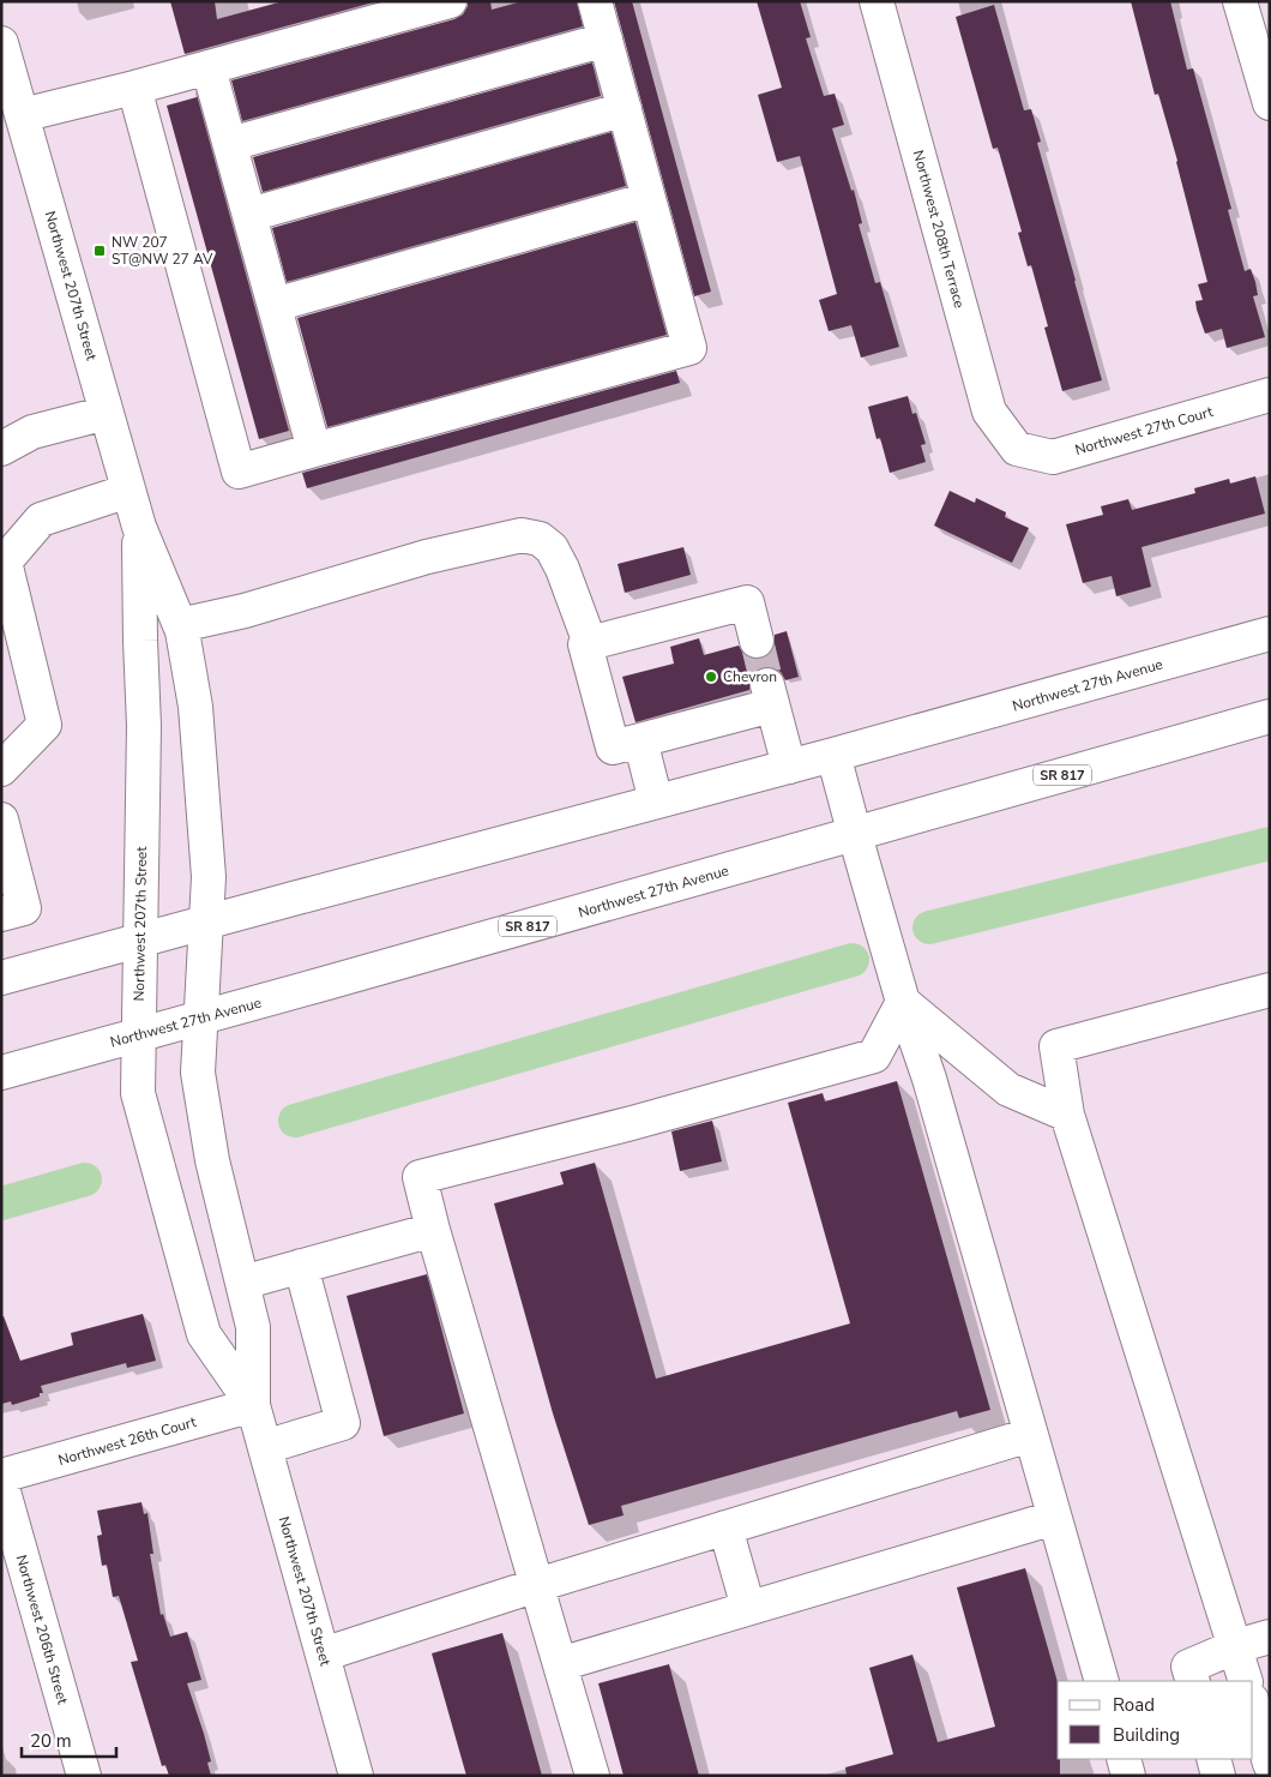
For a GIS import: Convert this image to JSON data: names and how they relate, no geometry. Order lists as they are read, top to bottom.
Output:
{
  "streets": {
    "street": [
      "Northwest 208th Terrace",
      "Northwest 207th Street",
      "Northwest 27th Court",
      "Northwest 27th Avenue",
      "SR 817",
      "Northwest 26th Court",
      "Northwest 206th Street"
    ]
  },
  "crossings": [
    ["Northwest 208th Terrace", "Northwest 27th Court"],
    ["Northwest 207th Street", "Northwest 27th Avenue"],
    ["Northwest 207th Street", "Northwest 26th Court"]
  ],
  "places": {
    "transit": ["NW 207 ST@NW 27 AV"],
    "other": ["Chevron"]
  },
  "legend": ["Road", "Building"],
  "scale_bar": "20 m"
}
